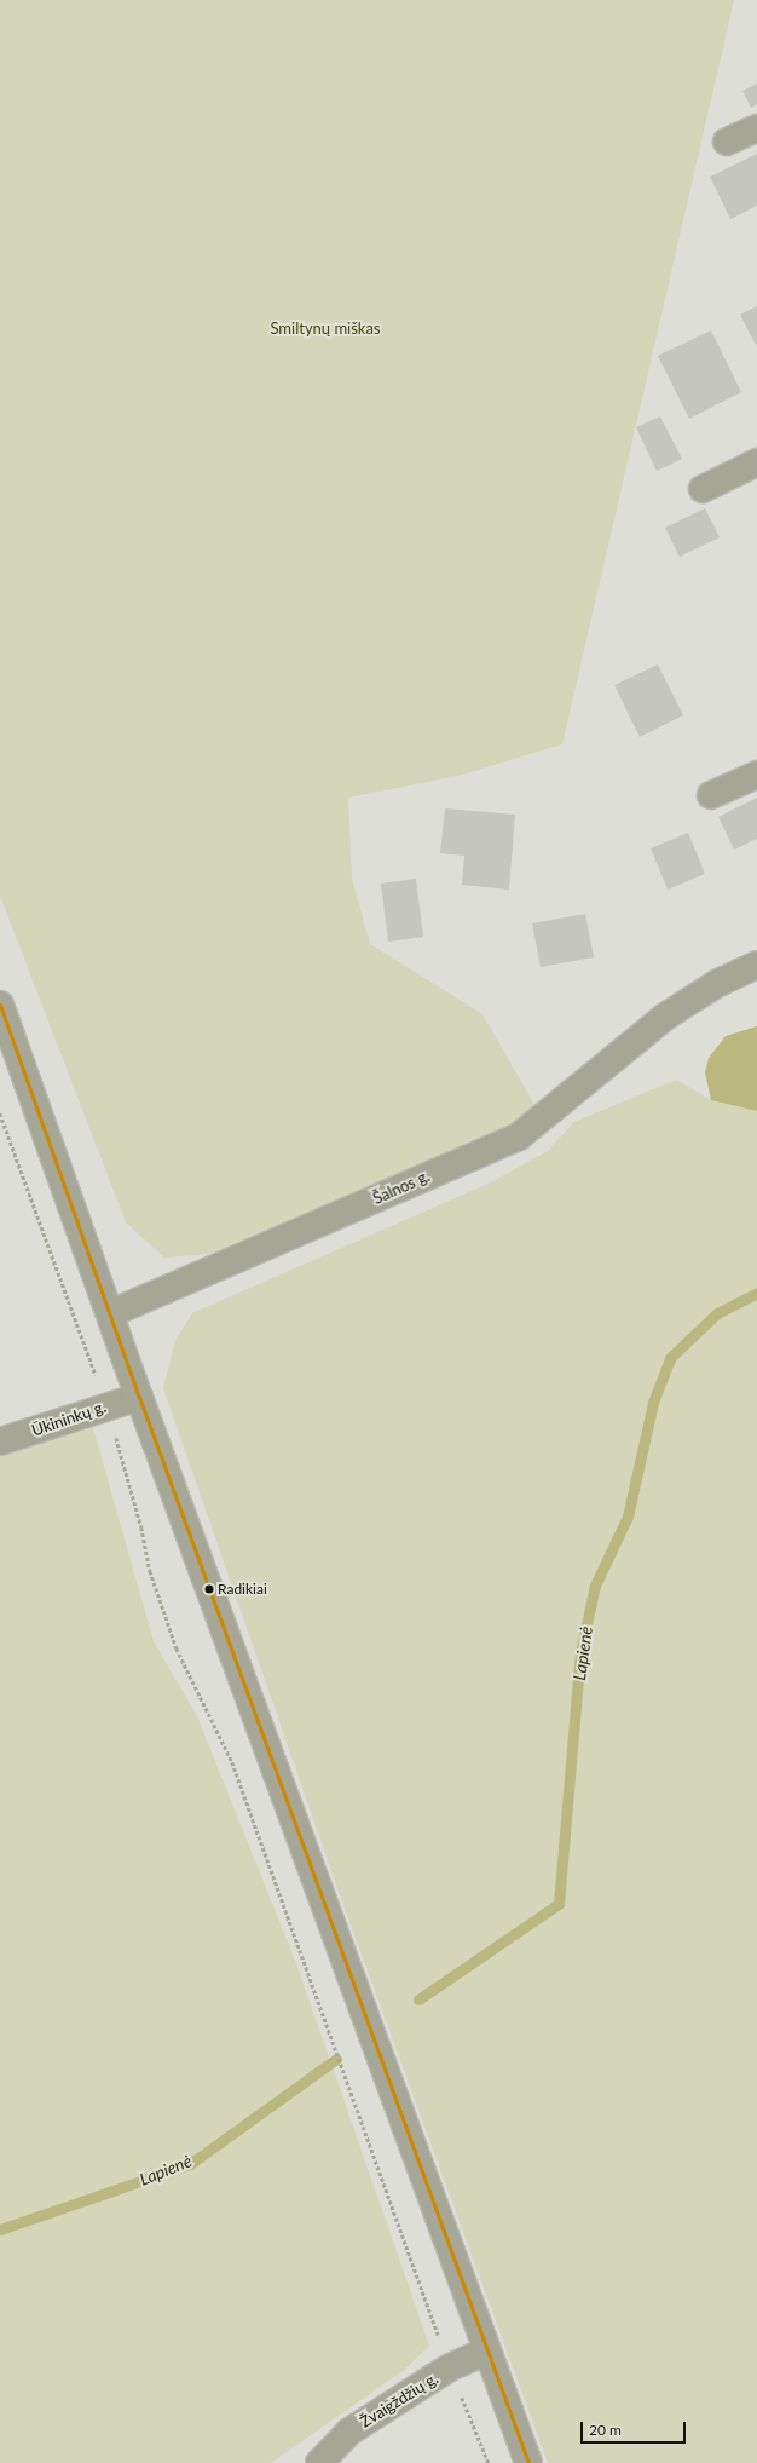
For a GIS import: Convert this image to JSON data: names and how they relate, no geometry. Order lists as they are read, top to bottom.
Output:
{
  "streets": {
    "street": ["Šalnos g.", "Ūkininkų g.", "Žvaigždžių g."]
  },
  "water": ["Lapienė"],
  "parks": ["Smiltynų miškas"],
  "places": ["Radikiai"],
  "scale_bar": "20 m"
}
